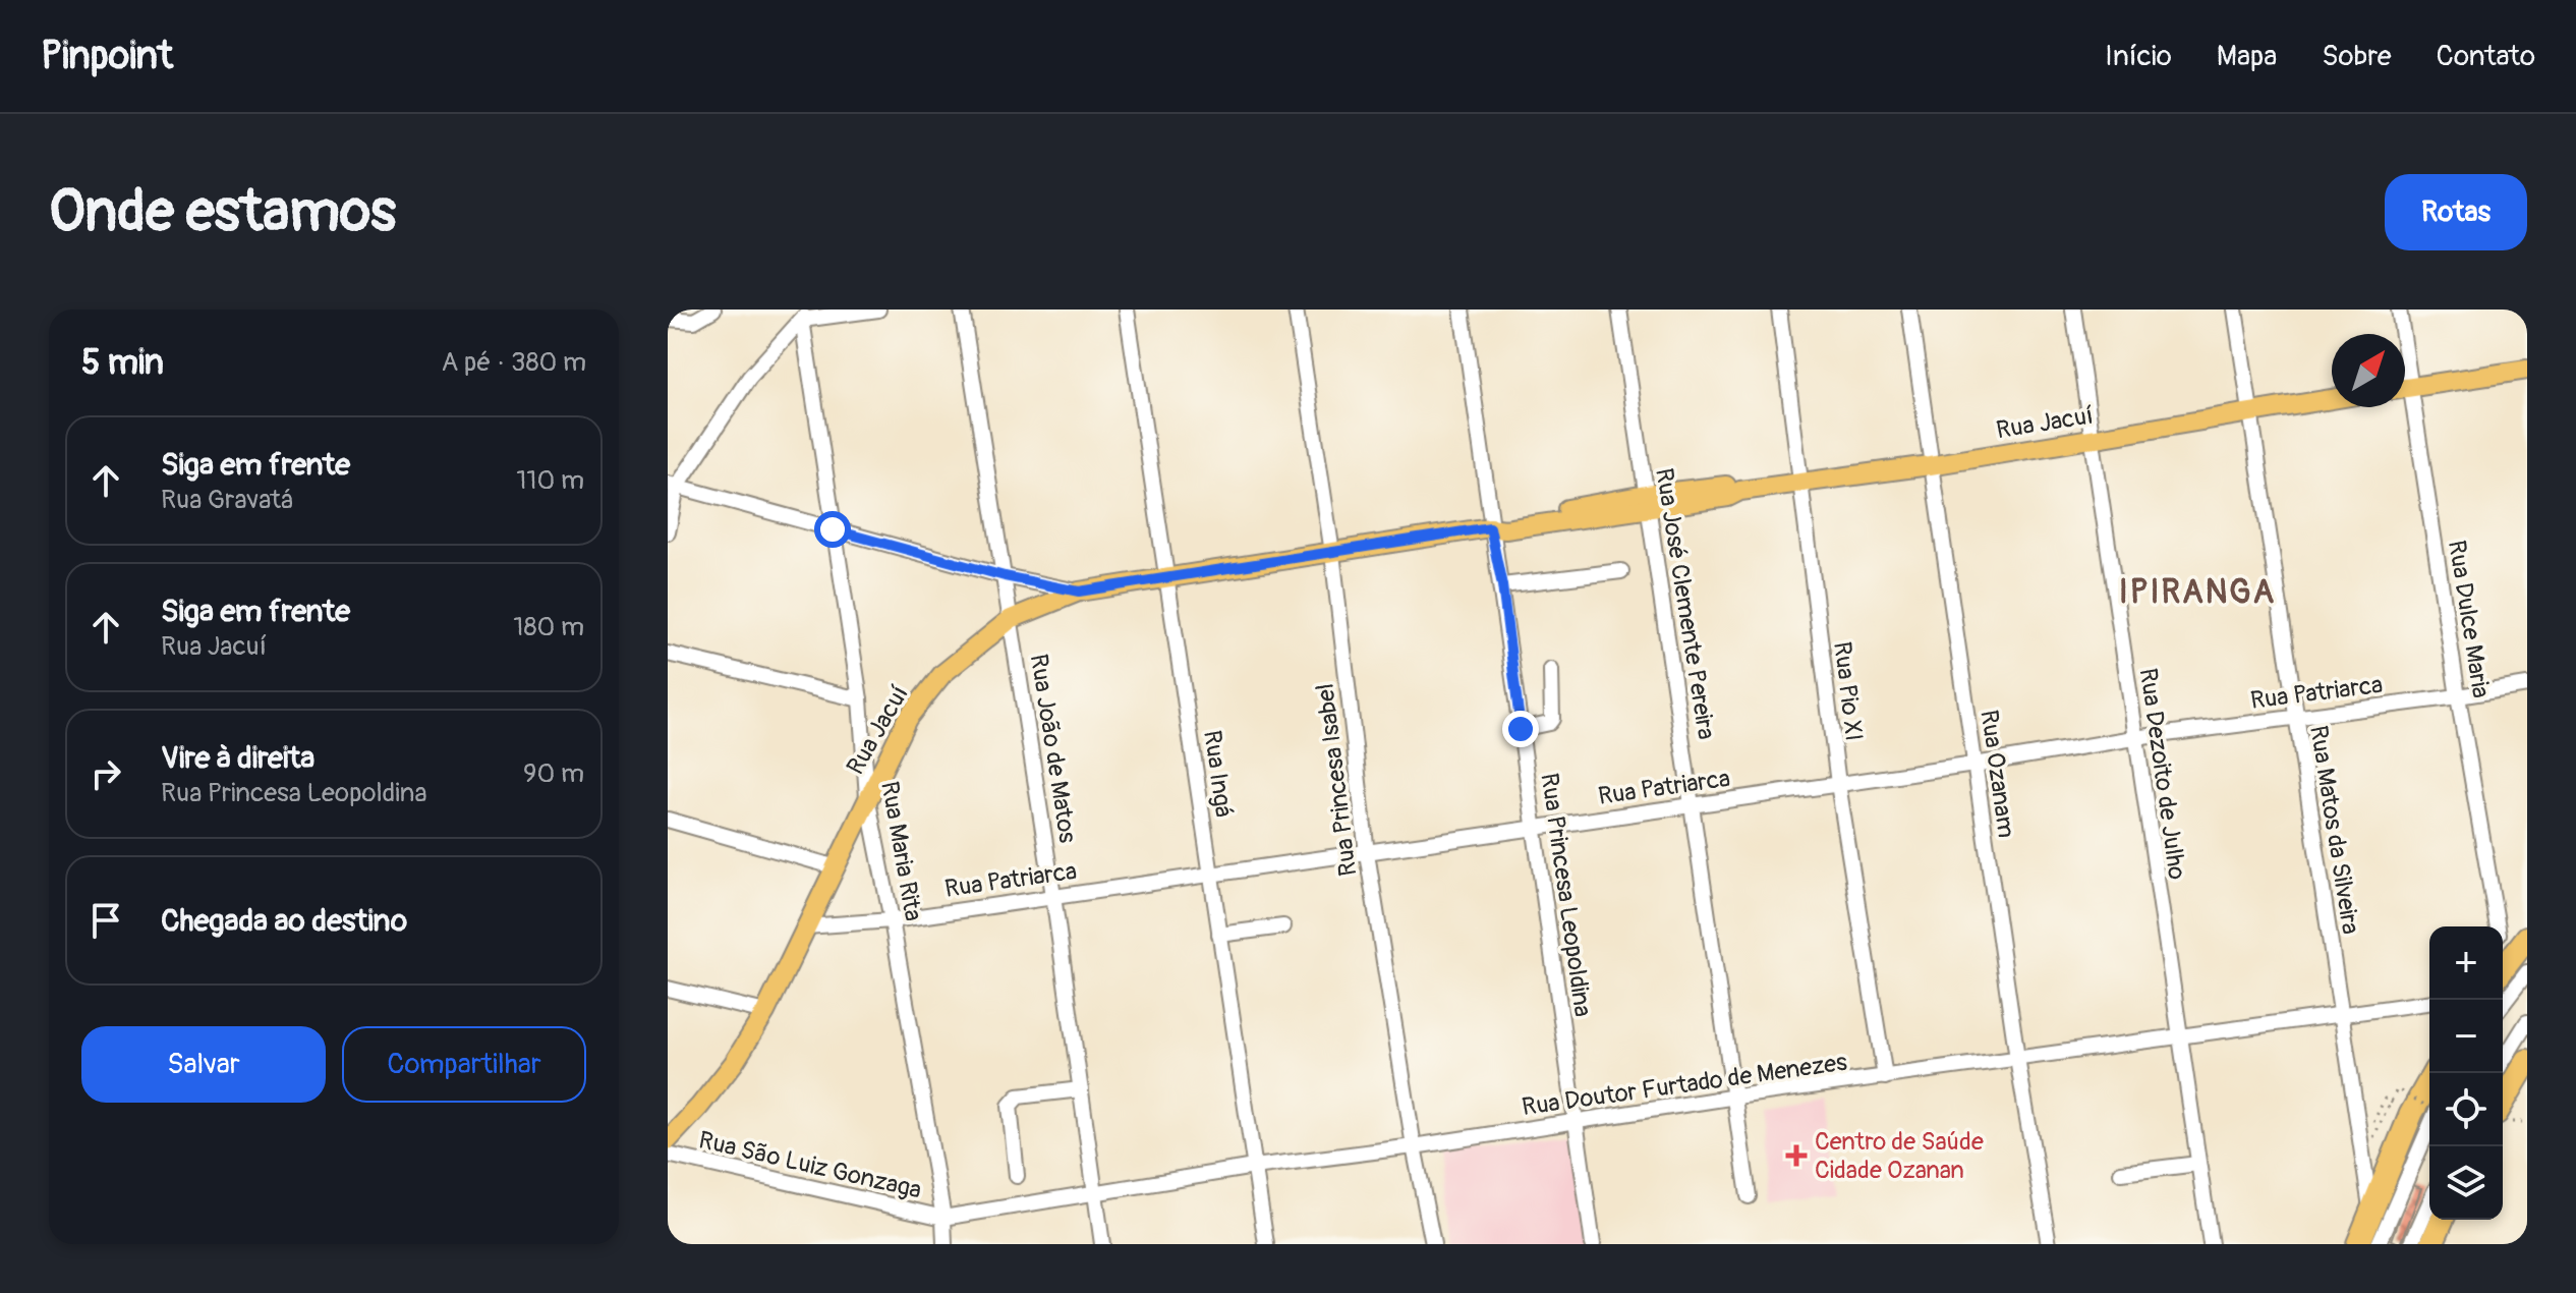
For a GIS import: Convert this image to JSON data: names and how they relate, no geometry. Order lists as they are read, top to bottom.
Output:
{
  "streets": {
    "main road": ["Rua Jacuí"],
    "street": [
      "Rua José Clemente Pereira",
      "Rua Dulce Maria",
      "Rua Pio XI",
      "Rua Patriarca",
      "Rua João de Matos",
      "Rua Ingá",
      "Rua Ozanam",
      "Rua Dezoito de Julho",
      "Rua Princesa Isabel",
      "Rua Matos da Silveira",
      "Rua Maria Rita",
      "Rua Princesa Leopoldina",
      "Rua Doutor Furtado de Menezes",
      "Rua São Luiz Gonzaga"
    ]
  },
  "crossings": [
    ["Rua Jacuí", "Rua José Clemente Pereira"],
    ["Rua Jacuí", "Rua Pio XI"],
    ["Rua Jacuí", "Rua Patriarca"],
    ["Rua Jacuí", "Rua João de Matos"],
    ["Rua Jacuí", "Rua Ingá"],
    ["Rua Jacuí", "Rua Ozanam"],
    ["Rua Jacuí", "Rua Dezoito de Julho"],
    ["Rua Jacuí", "Rua Princesa Isabel"],
    ["Rua Jacuí", "Rua Matos da Silveira"],
    ["Rua Jacuí", "Rua Maria Rita"],
    ["Rua Jacuí", "Rua Princesa Leopoldina"],
    ["Rua José Clemente Pereira", "Rua Patriarca"],
    ["Rua José Clemente Pereira", "Rua Doutor Furtado de Menezes"],
    ["Rua Dulce Maria", "Rua Patriarca"],
    ["Rua Pio XI", "Rua Patriarca"],
    ["Rua Pio XI", "Rua Doutor Furtado de Menezes"],
    ["Rua Patriarca", "Rua João de Matos"],
    ["Rua Patriarca", "Rua Ingá"],
    ["Rua Patriarca", "Rua Ozanam"],
    ["Rua Patriarca", "Rua Dezoito de Julho"],
    ["Rua Patriarca", "Rua Princesa Isabel"],
    ["Rua Patriarca", "Rua Matos da Silveira"],
    ["Rua Patriarca", "Rua Maria Rita"],
    ["Rua Patriarca", "Rua Princesa Leopoldina"],
    ["Rua João de Matos", "Rua Doutor Furtado de Menezes"],
    ["Rua Ingá", "Rua Doutor Furtado de Menezes"],
    ["Rua Ozanam", "Rua Doutor Furtado de Menezes"],
    ["Rua Dezoito de Julho", "Rua Doutor Furtado de Menezes"],
    ["Rua Princesa Isabel", "Rua Doutor Furtado de Menezes"],
    ["Rua Matos da Silveira", "Rua Doutor Furtado de Menezes"],
    ["Rua Maria Rita", "Rua Doutor Furtado de Menezes"],
    ["Rua Maria Rita", "Rua São Luiz Gonzaga"],
    ["Rua Princesa Leopoldina", "Rua Doutor Furtado de Menezes"],
    ["Rua Doutor Furtado de Menezes", "Rua São Luiz Gonzaga"]
  ],
  "districts": ["IPIRANGA"],
  "places": {
    "health": ["Centro de Saúde Cidade Ozanan"]
  },
  "north": "top right",
  "page": {
    "header": "Pinpoint",
    "nav": [
      "Início",
      "Mapa",
      "Sobre",
      "Contato"
    ],
    "buttons": [
      "Rotas",
      ["Salvar", "Compartilhar"]
    ],
    "title": "Onde estamos",
    "heading": ["5 min", "A pé · 380 m"],
    "list": [
      ["Siga em frente", "Rua Gravatá", "110 m"],
      ["Siga em frente", "Rua Jacuí", "180 m"],
      ["Vire à direita", "Rua Princesa Leopoldina", "90 m"],
      "Chegada ao destino"
    ],
    "map_buttons": ["+", "−"]
  }
}
